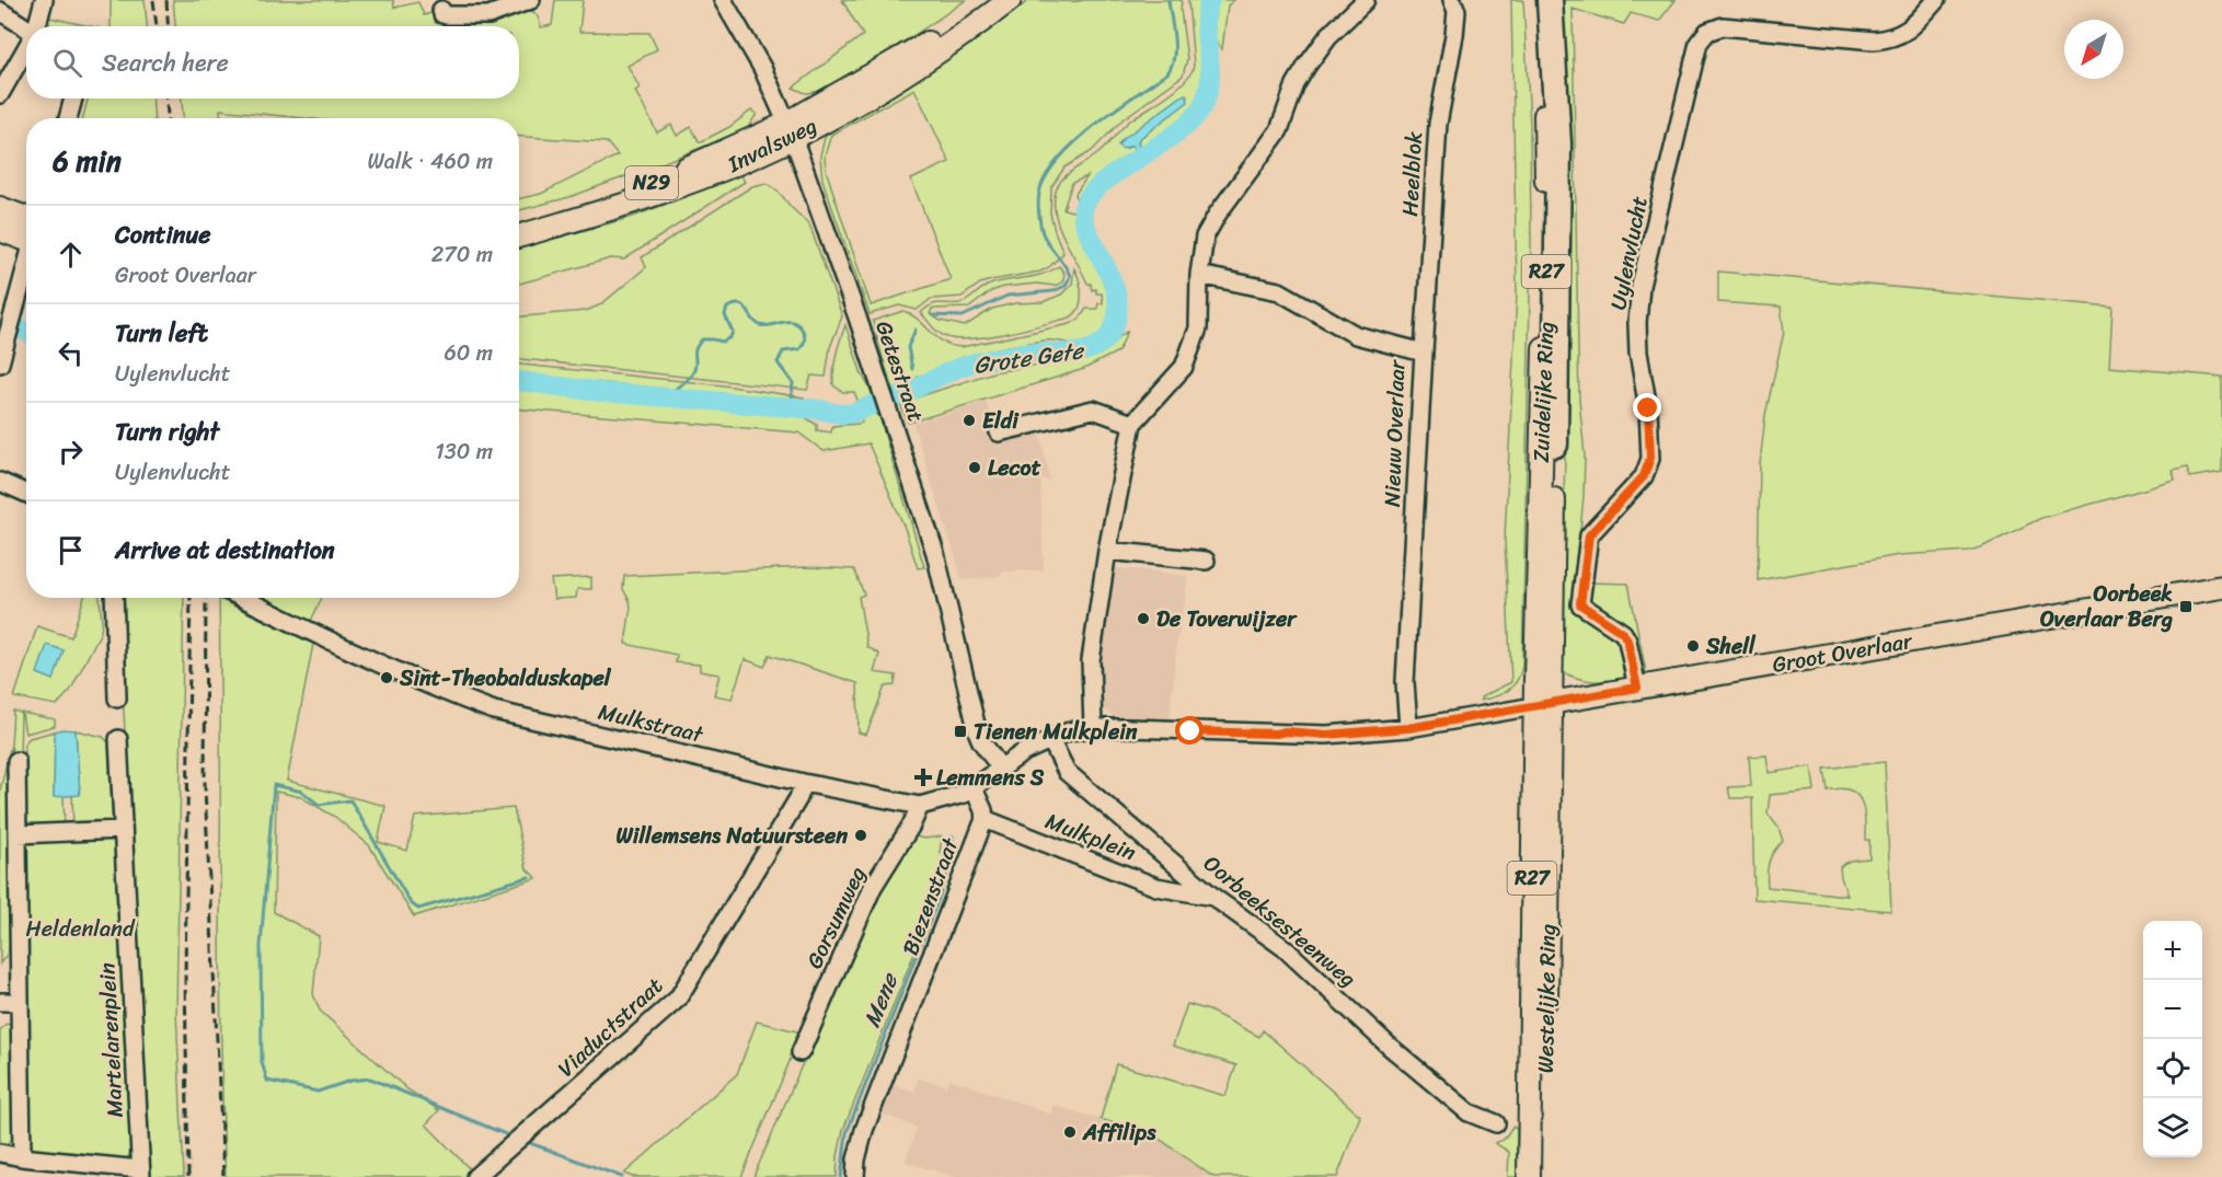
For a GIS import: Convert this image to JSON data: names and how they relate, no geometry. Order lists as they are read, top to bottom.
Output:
{
  "streets": {
    "highway": ["R27", "Zuidelijke Ring"],
    "main road": [
      "Invalsweg",
      "N29",
      "Groot Overlaar",
      "Westelijke Ring"
    ],
    "street": [
      "Heelblok",
      "Uylenvlucht",
      "Getestraat",
      "Nieuw Overlaar",
      "Mulkstraat",
      "Mulkplein",
      "Biezenstraat",
      "Gorsumweg",
      "Oorbeeksesteenweg",
      "Viaductstraat",
      "Martelarenplein"
    ]
  },
  "crossings": [
    ["Invalsweg", "Getestraat"],
    ["Heelblok", "Nieuw Overlaar"],
    ["Uylenvlucht", "Groot Overlaar"],
    ["Getestraat", "Groot Overlaar"],
    ["Getestraat", "Mulkstraat"],
    ["Zuidelijke Ring", "Groot Overlaar"],
    ["Zuidelijke Ring", "Westelijke Ring"],
    ["Nieuw Overlaar", "Groot Overlaar"],
    ["Groot Overlaar", "Mulkstraat"],
    ["Groot Overlaar", "Oorbeeksesteenweg"],
    ["Groot Overlaar", "Westelijke Ring"],
    ["Mulkstraat", "Gorsumweg"],
    ["Mulkstraat", "Viaductstraat"],
    ["Mulkplein", "Biezenstraat"],
    ["Mulkplein", "Oorbeeksesteenweg"]
  ],
  "water": ["Grote Gete", "Mene"],
  "parks": ["Heldenland"],
  "places": {
    "other": [
      "Eldi",
      "Lecot",
      "De Toverwijzer",
      "Shell",
      "Sint-Theobalduskapel",
      "Willemsens Natuursteen",
      "Affilips"
    ],
    "transit": ["Oorbeek Overlaar Berg", "Tienen Mulkplein"],
    "health": ["Lemmens S"]
  },
  "north": "bottom left",
  "page": {
    "search": "Search here",
    "heading": ["6 min", "Walk · 460 m"],
    "list": [
      ["Continue", "Groot Overlaar", "270 m"],
      ["Turn left", "Uylenvlucht", "60 m"],
      ["Turn right", "Uylenvlucht", "130 m"],
      "Arrive at destination"
    ],
    "map_buttons": ["+", "−"]
  }
}
